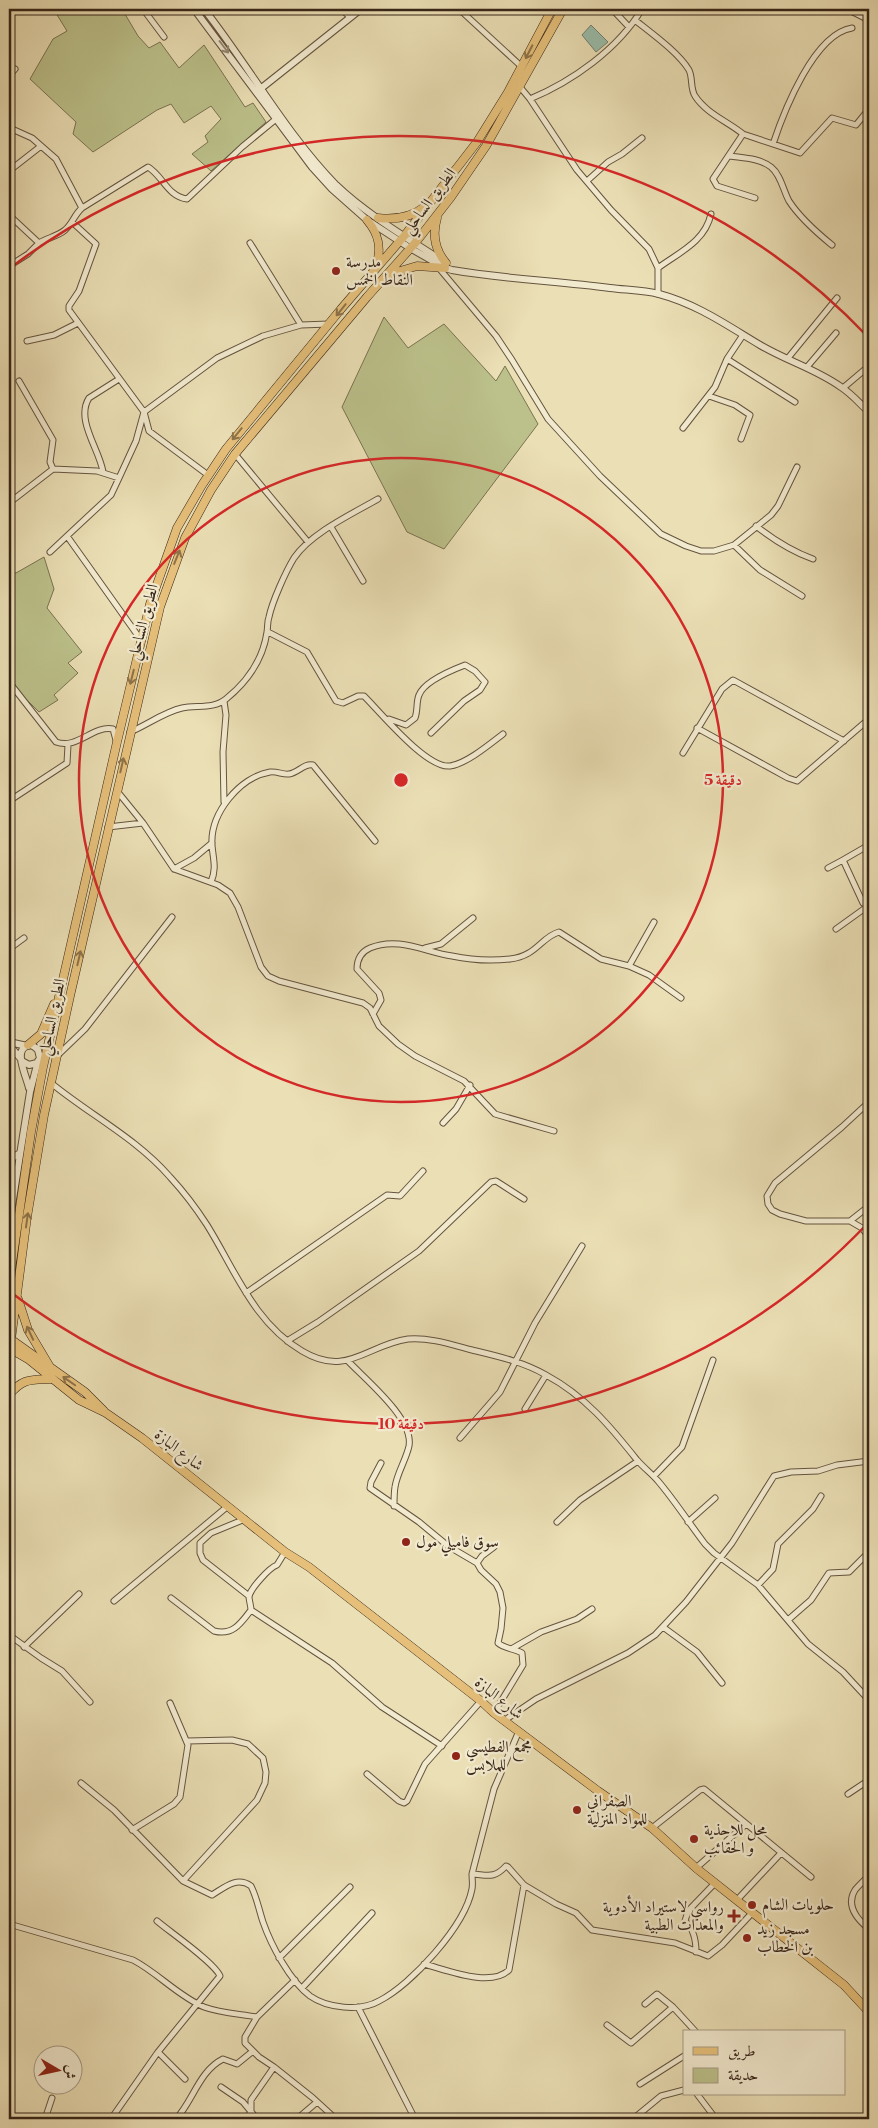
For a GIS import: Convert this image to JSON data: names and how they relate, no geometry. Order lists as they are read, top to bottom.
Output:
{
  "streets": {
    "main road": ["الطريق الساحلي", "شارع البازة"]
  },
  "crossings": [
    ["الطريق الساحلي", "شارع البازة"]
  ],
  "places": {
    "other": [
      "مدرسة النقاط الخمس",
      "سوق فاميلي مول",
      "مجمع الفطيسي للملابس",
      "الصفراني للمواد المنزلية",
      "محل للاحذية و الحقائب",
      "حلويات الشام",
      "مسجد زيد بن الخطاب"
    ],
    "health": ["رواسي لاستيراد الأدوية والمعدات الطبية"]
  },
  "legend": ["طريق", "حديقة"],
  "north": "right",
  "rings": ["5 دقيقة", "10 دقيقة"]
}
